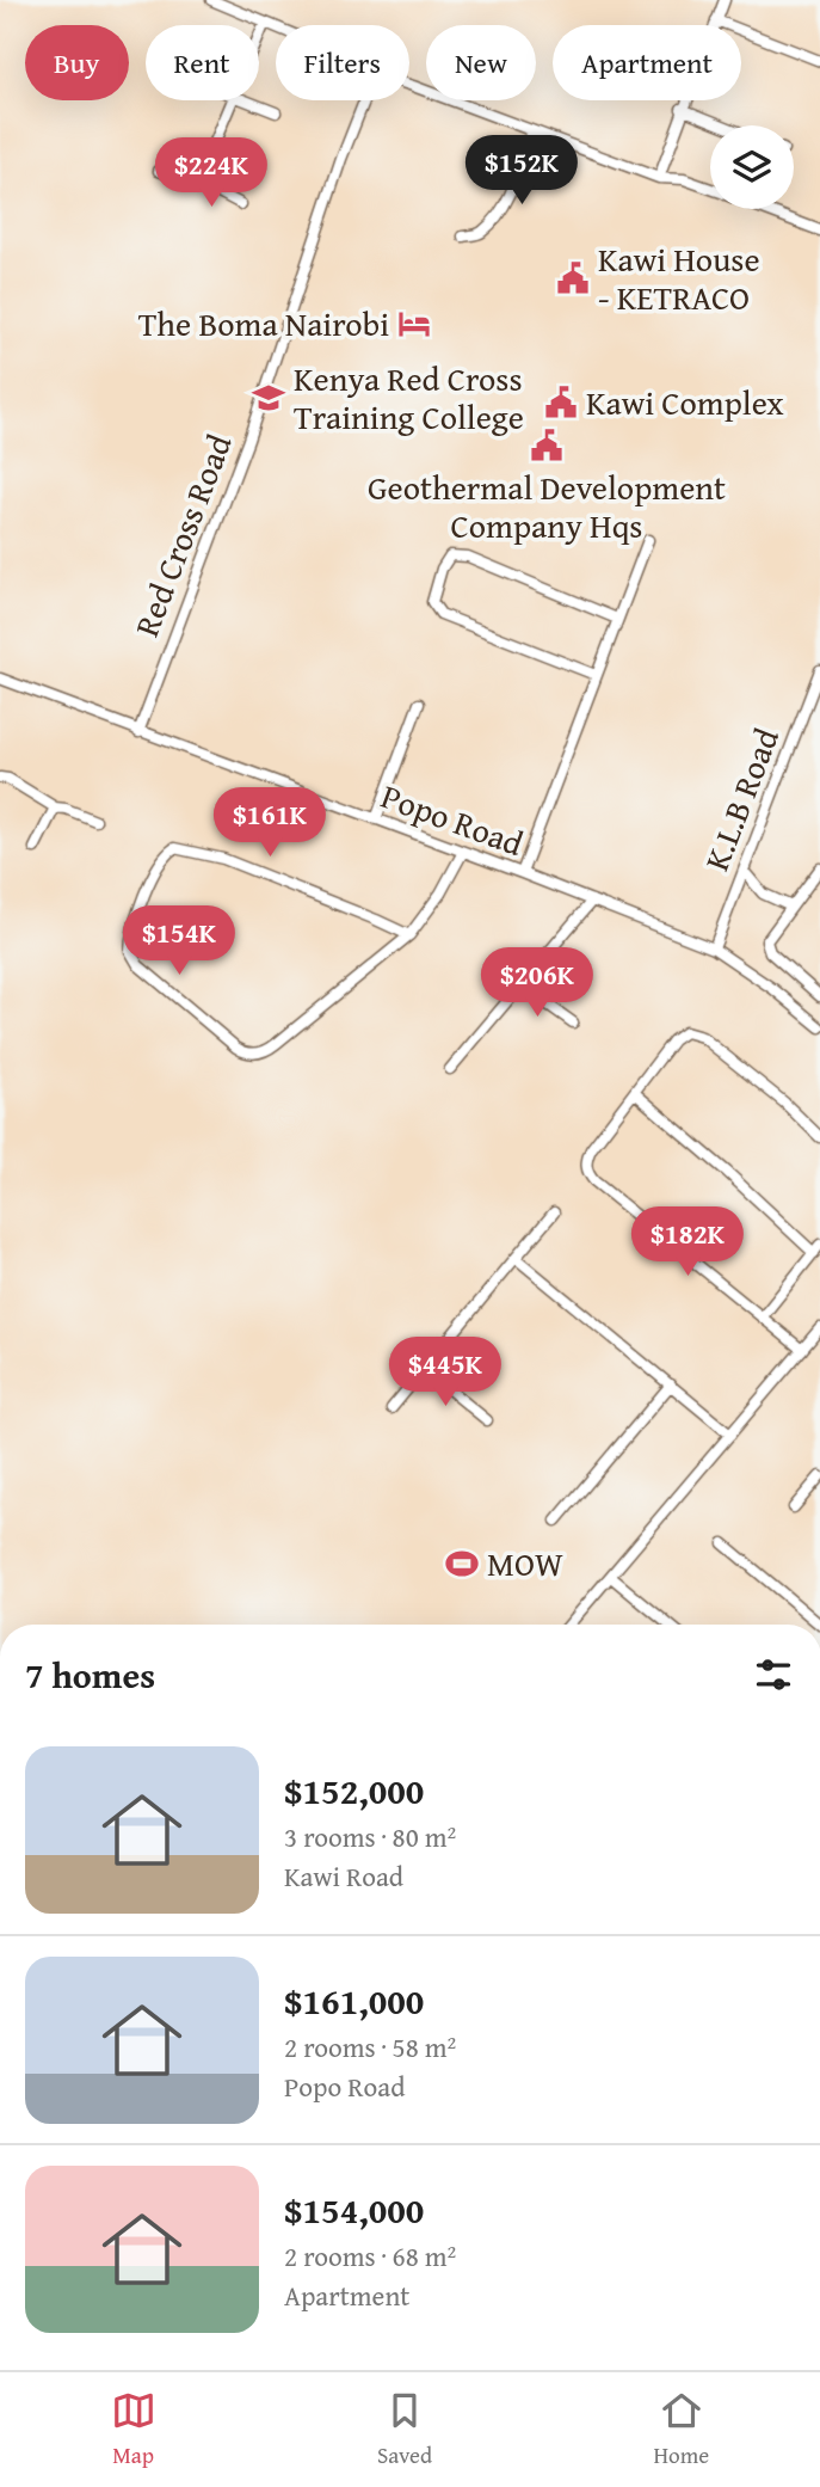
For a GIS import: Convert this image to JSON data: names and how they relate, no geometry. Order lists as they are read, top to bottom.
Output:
{
  "streets": {
    "street": ["Red Cross Road", "K.L.B Road", "Popo Road"]
  },
  "crossings": [
    ["Red Cross Road", "Popo Road"],
    ["K.L.B Road", "Popo Road"]
  ],
  "places": {
    "public building": ["Kawi House - KETRACO", "Kawi Complex", "Geothermal Development Company Hqs"],
    "hotel": ["The Boma Nairobi"],
    "school or university": ["Kenya Red Cross Training College"],
    "sports": ["MOW"]
  },
  "page": {
    "chip": [
      "Buy",
      "Rent",
      "Filters",
      "New",
      "Apartment"
    ],
    "price": [
      "$152K",
      "$224K",
      "$161K",
      "$154K",
      "$206K",
      "$182K",
      "$445K"
    ],
    "heading": "7 homes",
    "list": [
      {
        "name": "$152,000",
        "note": "3 rooms · 80 m² · Kawi Road"
      },
      {
        "name": "$161,000",
        "note": "2 rooms · 58 m² · Popo Road"
      },
      {
        "name": "$154,000",
        "note": "2 rooms · 68 m² · Apartment"
      }
    ],
    "tabs": ["Map", "Saved", "Home"]
  }
}
